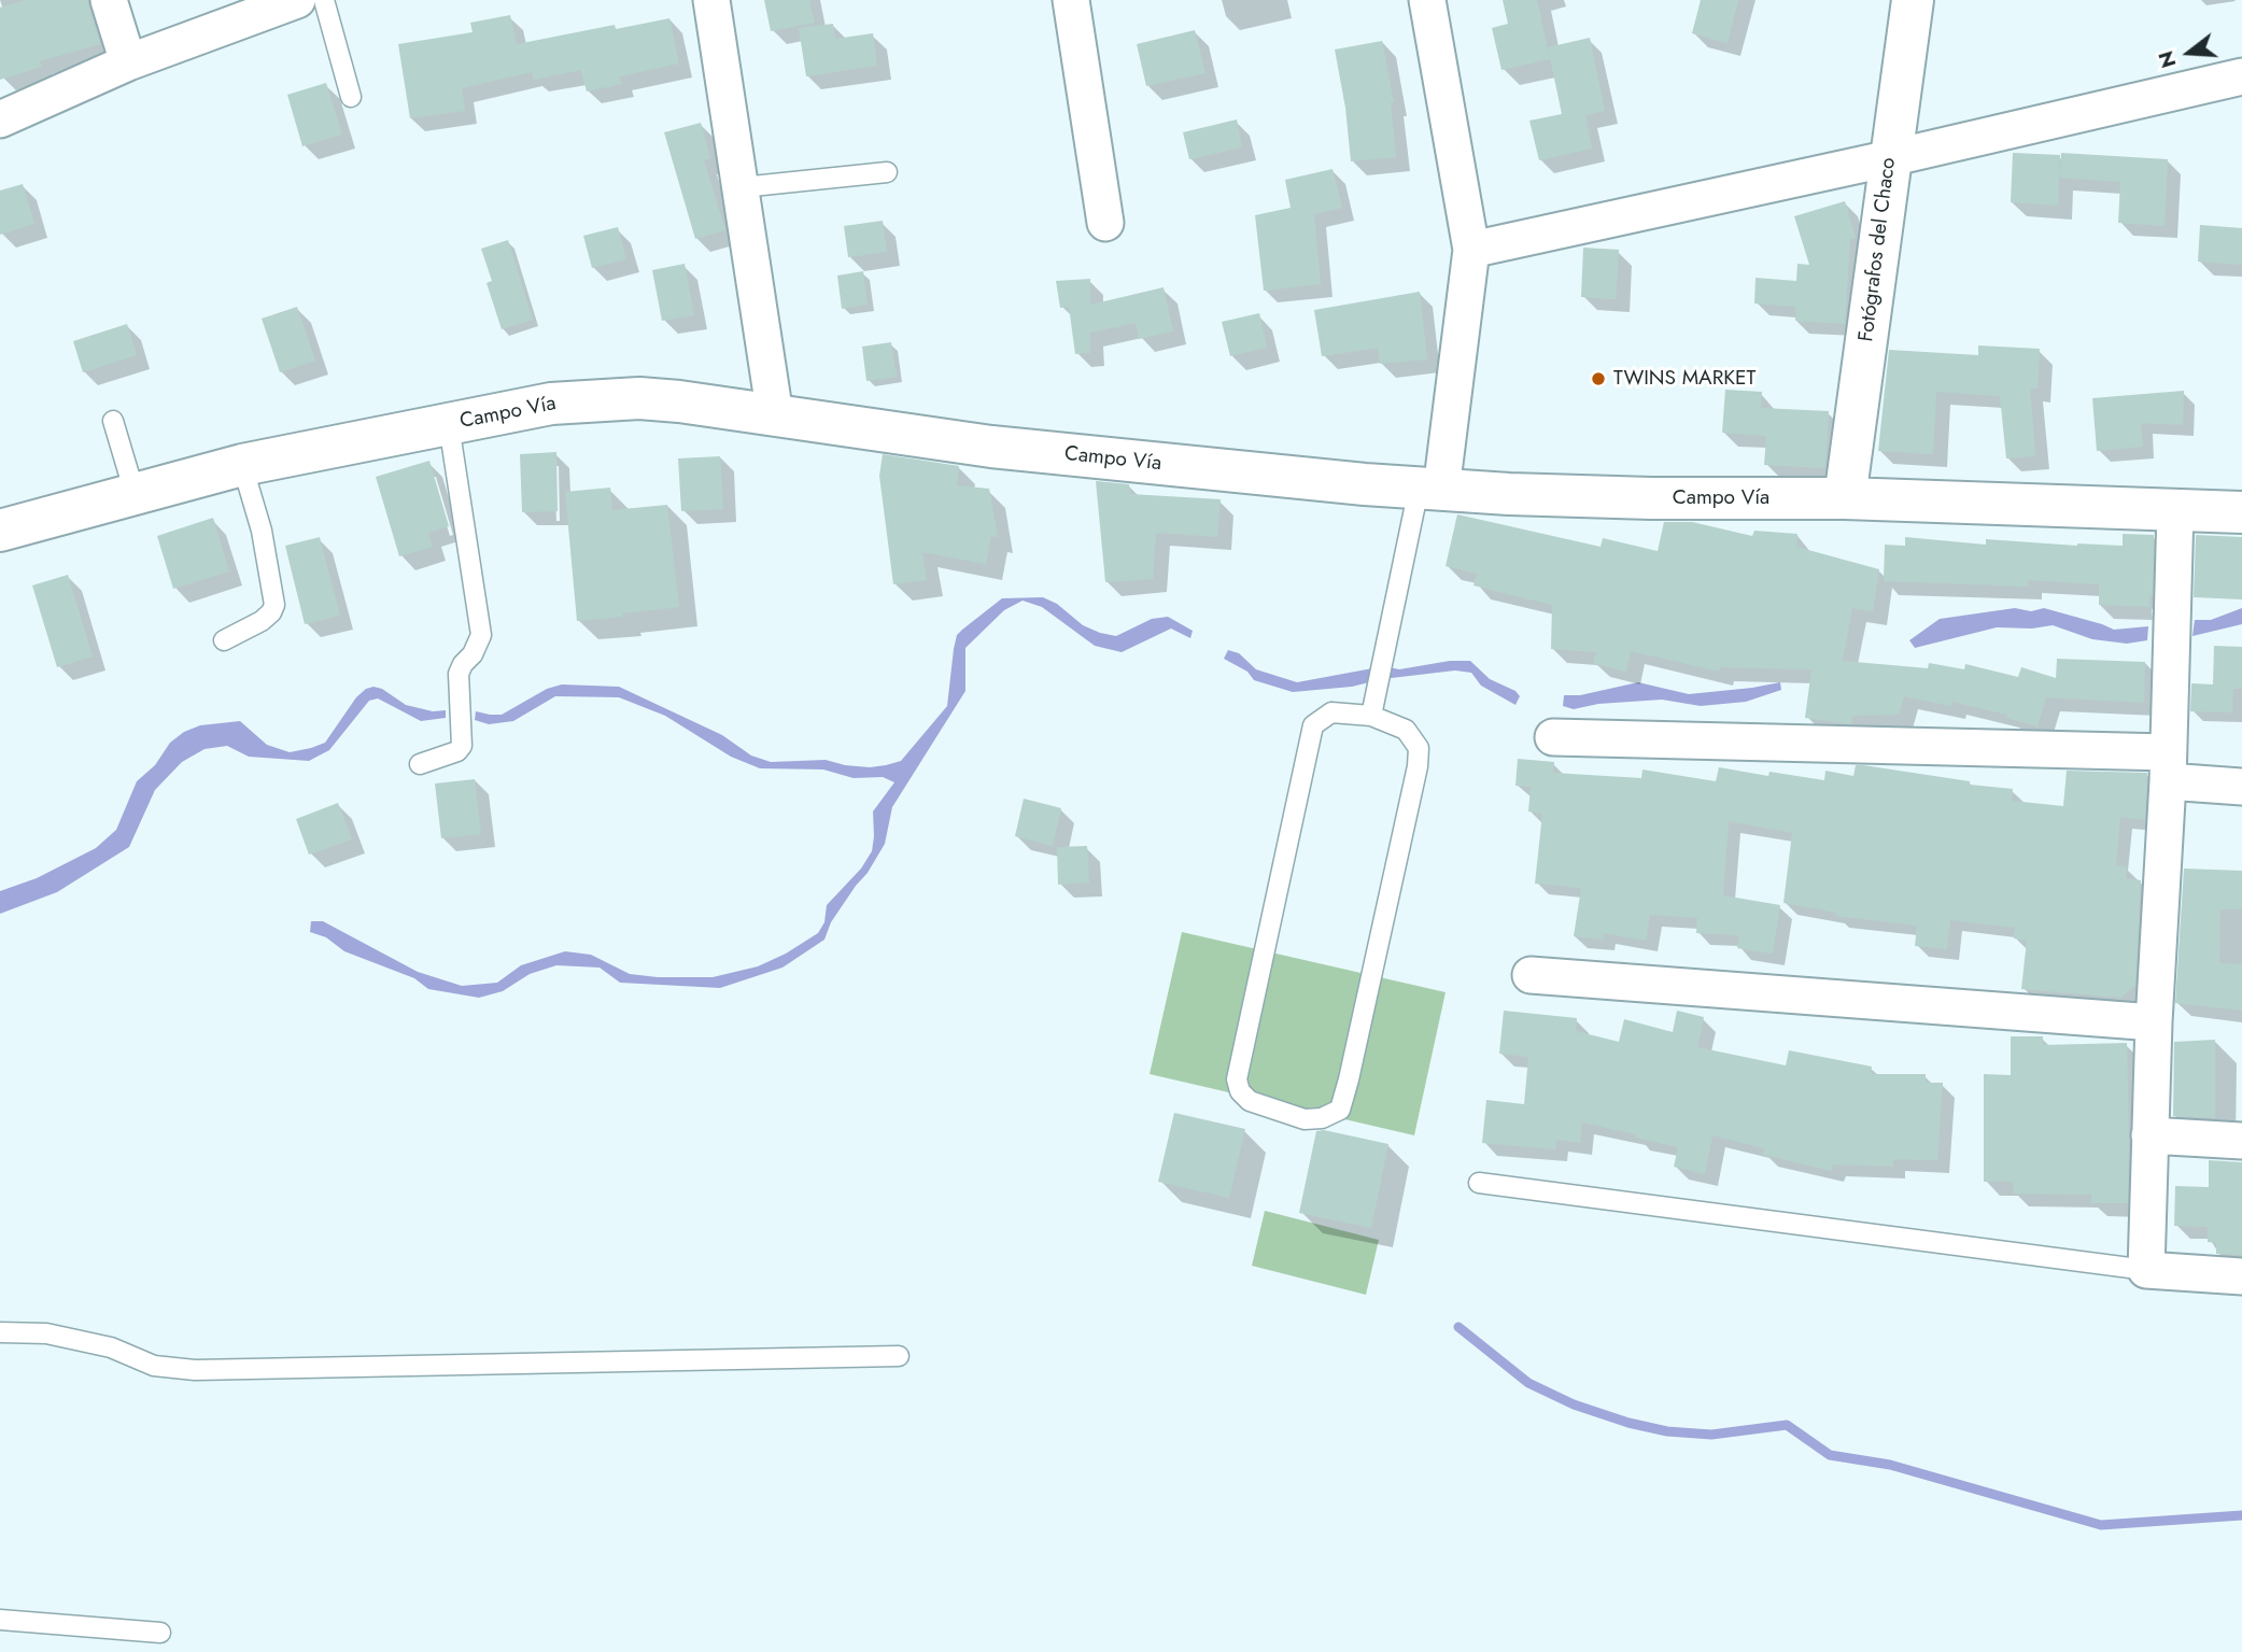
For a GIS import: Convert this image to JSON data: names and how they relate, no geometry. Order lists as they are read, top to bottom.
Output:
{
  "streets": {
    "street": ["Fotógrafos del Chaco", "Campo Vía"]
  },
  "crossings": [
    ["Fotógrafos del Chaco", "Campo Vía"]
  ],
  "places": ["TWINS MARKET"],
  "north": "left"
}
